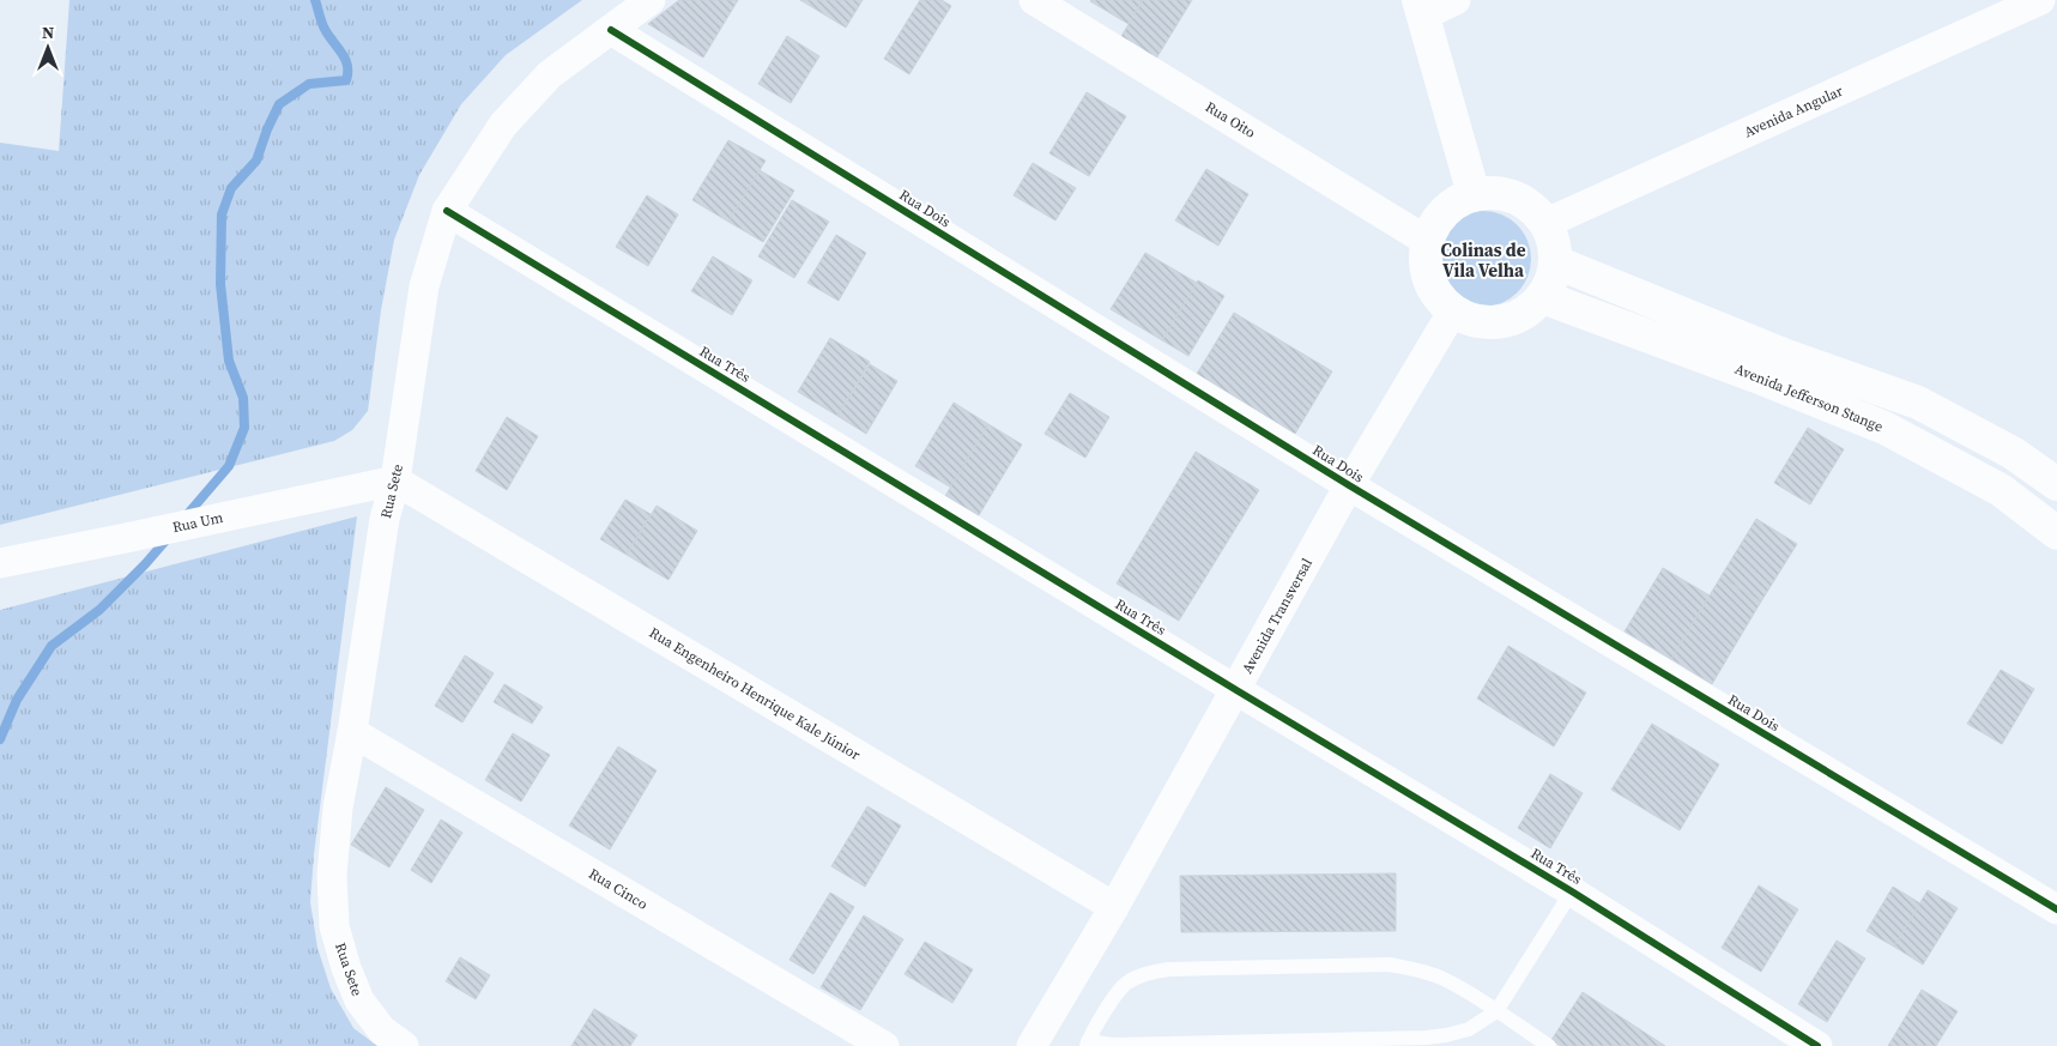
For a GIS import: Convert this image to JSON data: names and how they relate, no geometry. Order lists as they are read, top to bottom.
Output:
{
  "streets": {
    "street": [
      "Avenida Angular",
      "Rua Oito",
      "Rua Dois",
      "Rua Três",
      "Avenida Jefferson Stange",
      "Rua Sete",
      "Rua Um",
      "Avenida Transversal",
      "Rua Engenheiro Henrique Kale Júnior",
      "Rua Cinco"
    ]
  },
  "crossings": [
    ["Avenida Angular", "Rua Oito"],
    ["Avenida Angular", "Avenida Jefferson Stange"],
    ["Avenida Angular", "Avenida Transversal"],
    ["Rua Oito", "Avenida Jefferson Stange"],
    ["Rua Oito", "Avenida Transversal"],
    ["Rua Dois", "Rua Sete"],
    ["Rua Dois", "Avenida Transversal"],
    ["Rua Três", "Rua Sete"],
    ["Rua Três", "Avenida Transversal"],
    ["Avenida Jefferson Stange", "Avenida Transversal"],
    ["Rua Sete", "Rua Um"],
    ["Rua Sete", "Rua Engenheiro Henrique Kale Júnior"],
    ["Rua Sete", "Rua Cinco"],
    ["Rua Um", "Rua Engenheiro Henrique Kale Júnior"],
    ["Avenida Transversal", "Rua Engenheiro Henrique Kale Júnior"]
  ],
  "districts": ["Colinas de Vila Velha"],
  "north": "top"
}
